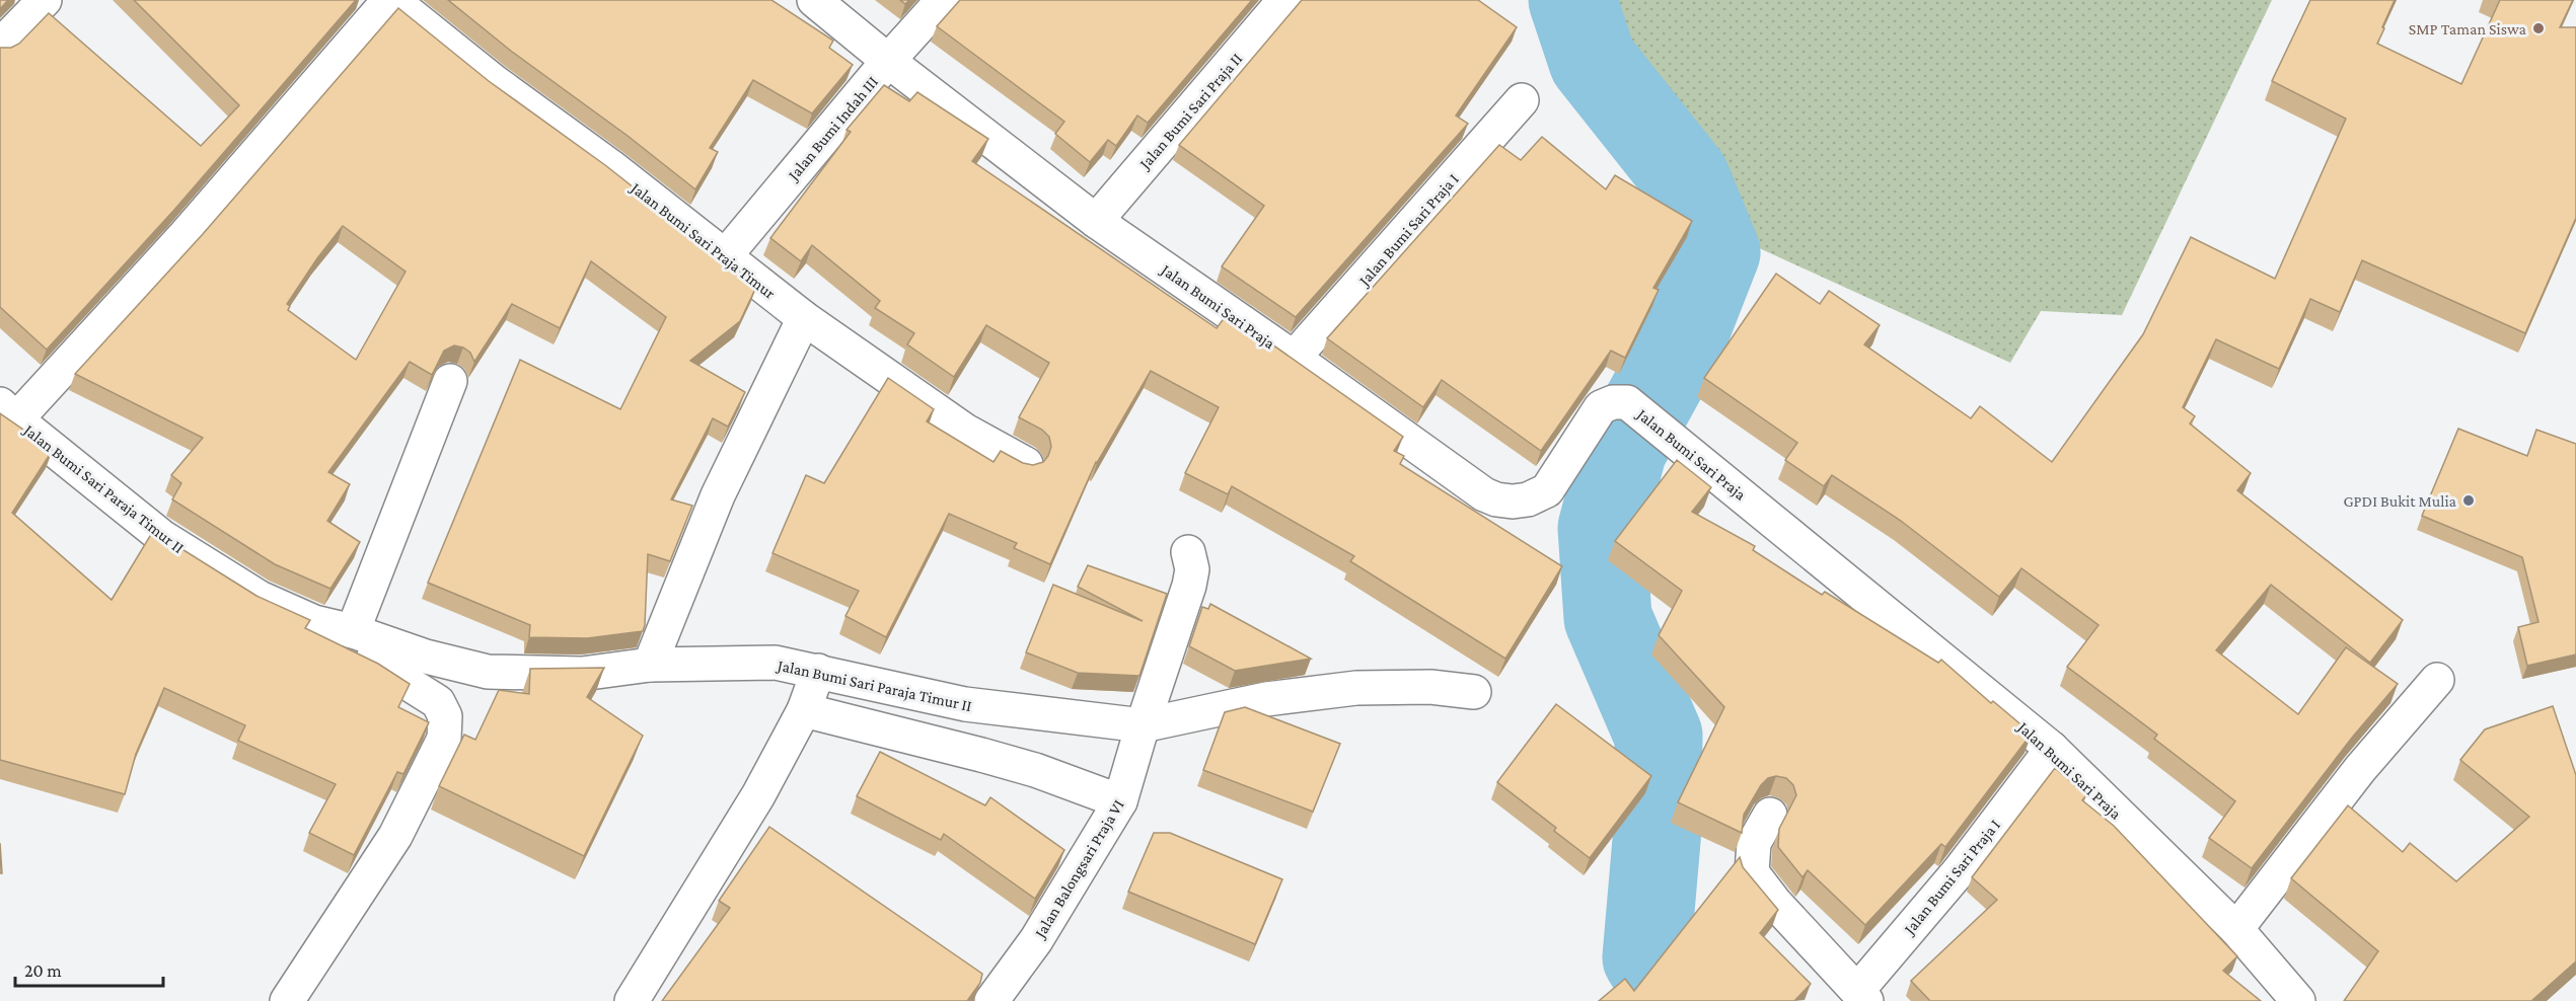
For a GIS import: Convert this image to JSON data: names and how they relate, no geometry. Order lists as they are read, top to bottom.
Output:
{
  "streets": {
    "street": [
      "Jalan Bumi Sari Praja II",
      "Jalan Bumi Indah III",
      "Jalan Bumi Sari Praja I",
      "Jalan Bumi Sari Praja Timur",
      "Jalan Bumi Sari Praja",
      "Jalan Bumi Sari Paraja Timur II",
      "Jalan Balongsari Praja VI"
    ]
  },
  "crossings": [
    ["Jalan Bumi Sari Praja II", "Jalan Bumi Sari Praja"],
    ["Jalan Bumi Indah III", "Jalan Bumi Sari Praja Timur"],
    ["Jalan Bumi Indah III", "Jalan Bumi Sari Praja"],
    ["Jalan Bumi Sari Praja I", "Jalan Bumi Sari Praja"],
    ["Jalan Bumi Sari Paraja Timur II", "Jalan Balongsari Praja VI"]
  ],
  "places": ["SMP Taman Siswa", "GPDI Bukit Mulia"],
  "scale_bar": "20 m"
}
